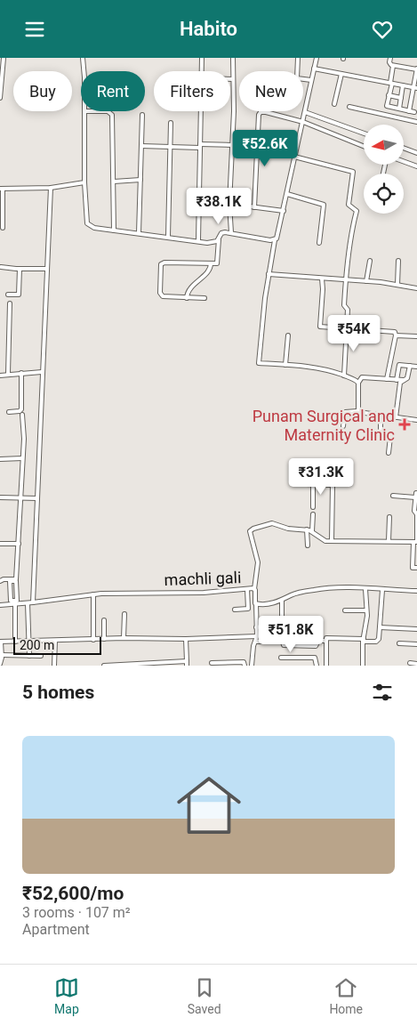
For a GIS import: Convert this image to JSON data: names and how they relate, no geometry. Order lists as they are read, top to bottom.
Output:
{
  "streets": {
    "street": ["machli gali"]
  },
  "places": {
    "health": ["Punam Surgical and Maternity Clinic"]
  },
  "scale_bar": "200 m",
  "north": "left",
  "page": {
    "header": "Habito",
    "chip": [
      "Buy",
      "Rent",
      "Filters",
      "New"
    ],
    "price": [
      "₹52.6K",
      "₹38.1K",
      "₹54K",
      "₹31.3K",
      "₹51.8K"
    ],
    "scale": "200 m",
    "heading": "5 homes",
    "list": [
      {
        "name": "₹52,600/mo",
        "note": "3 rooms · 107 m² · Apartment"
      }
    ],
    "tabs": ["Map", "Saved", "Home"]
  }
}
